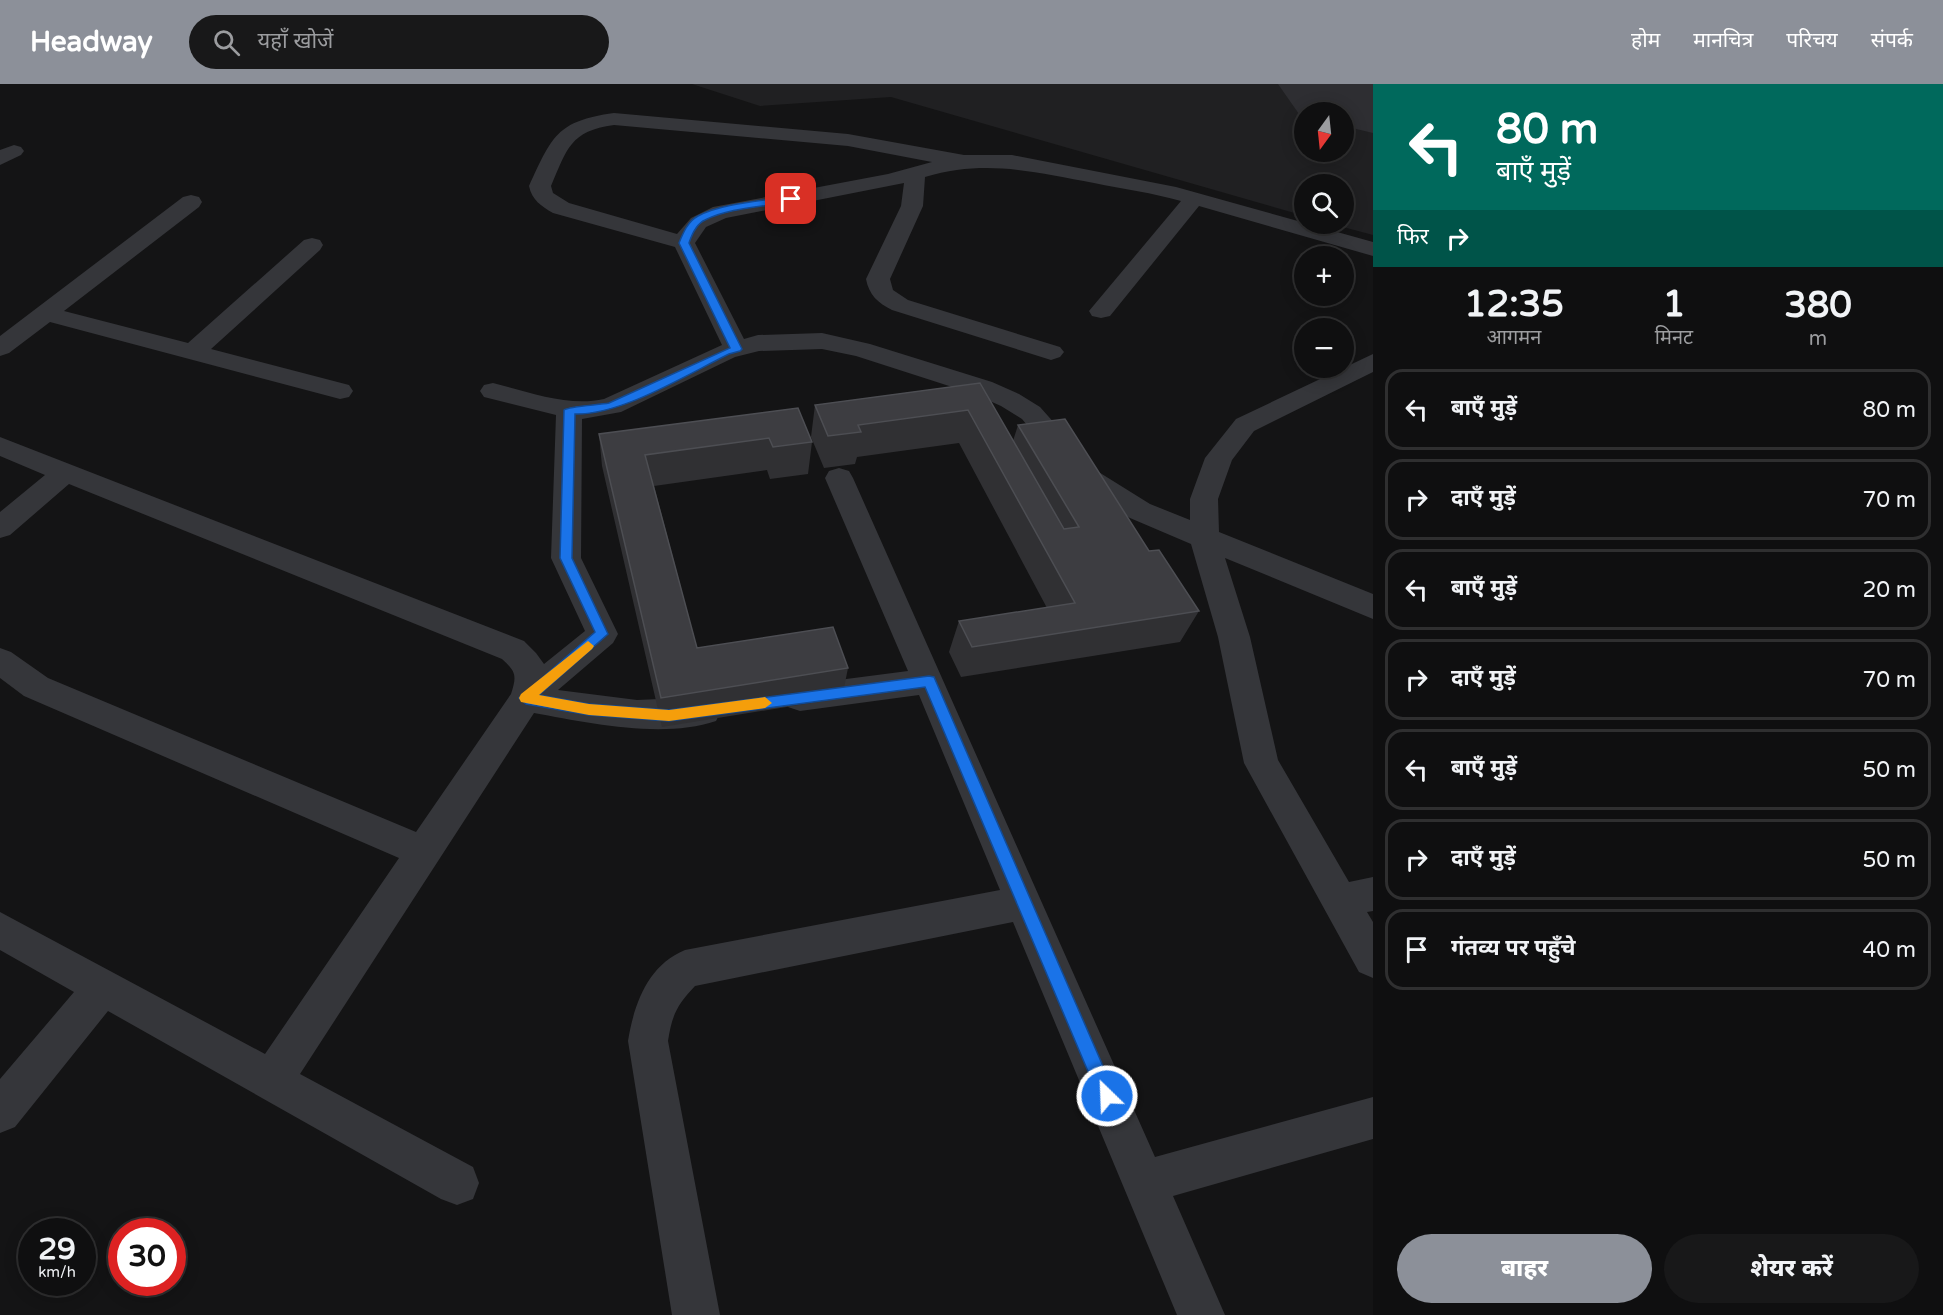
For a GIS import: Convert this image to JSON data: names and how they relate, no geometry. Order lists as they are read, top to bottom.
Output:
{
  "north": "bottom",
  "page": {
    "header": "Headway",
    "search": "यहाँ खोजें",
    "nav": [
      "होम",
      "मानचित्र",
      "परिचय",
      "संपर्क"
    ],
    "turn": ["80 m", "बाएँ मुड़ें"],
    "map_buttons": ["+", "−"],
    "then": "फिर",
    "eta": [
      "12:35",
      "आगमन",
      "1",
      "मिनट",
      "380",
      "m"
    ],
    "list": [
      {
        "name": "बाएँ मुड़ें",
        "value": "80 m"
      },
      {
        "name": "दाएँ मुड़ें",
        "value": "70 m"
      },
      {
        "name": "बाएँ मुड़ें",
        "value": "20 m"
      },
      {
        "name": "दाएँ मुड़ें",
        "value": "70 m"
      },
      {
        "name": "बाएँ मुड़ें",
        "value": "50 m"
      },
      {
        "name": "दाएँ मुड़ें",
        "value": "50 m"
      },
      {
        "name": "गंतव्य पर पहुँचे",
        "value": "40 m"
      }
    ],
    "speed": "29 km/h",
    "limit": "30",
    "buttons": ["बाहर", "शेयर करें"]
  }
}
